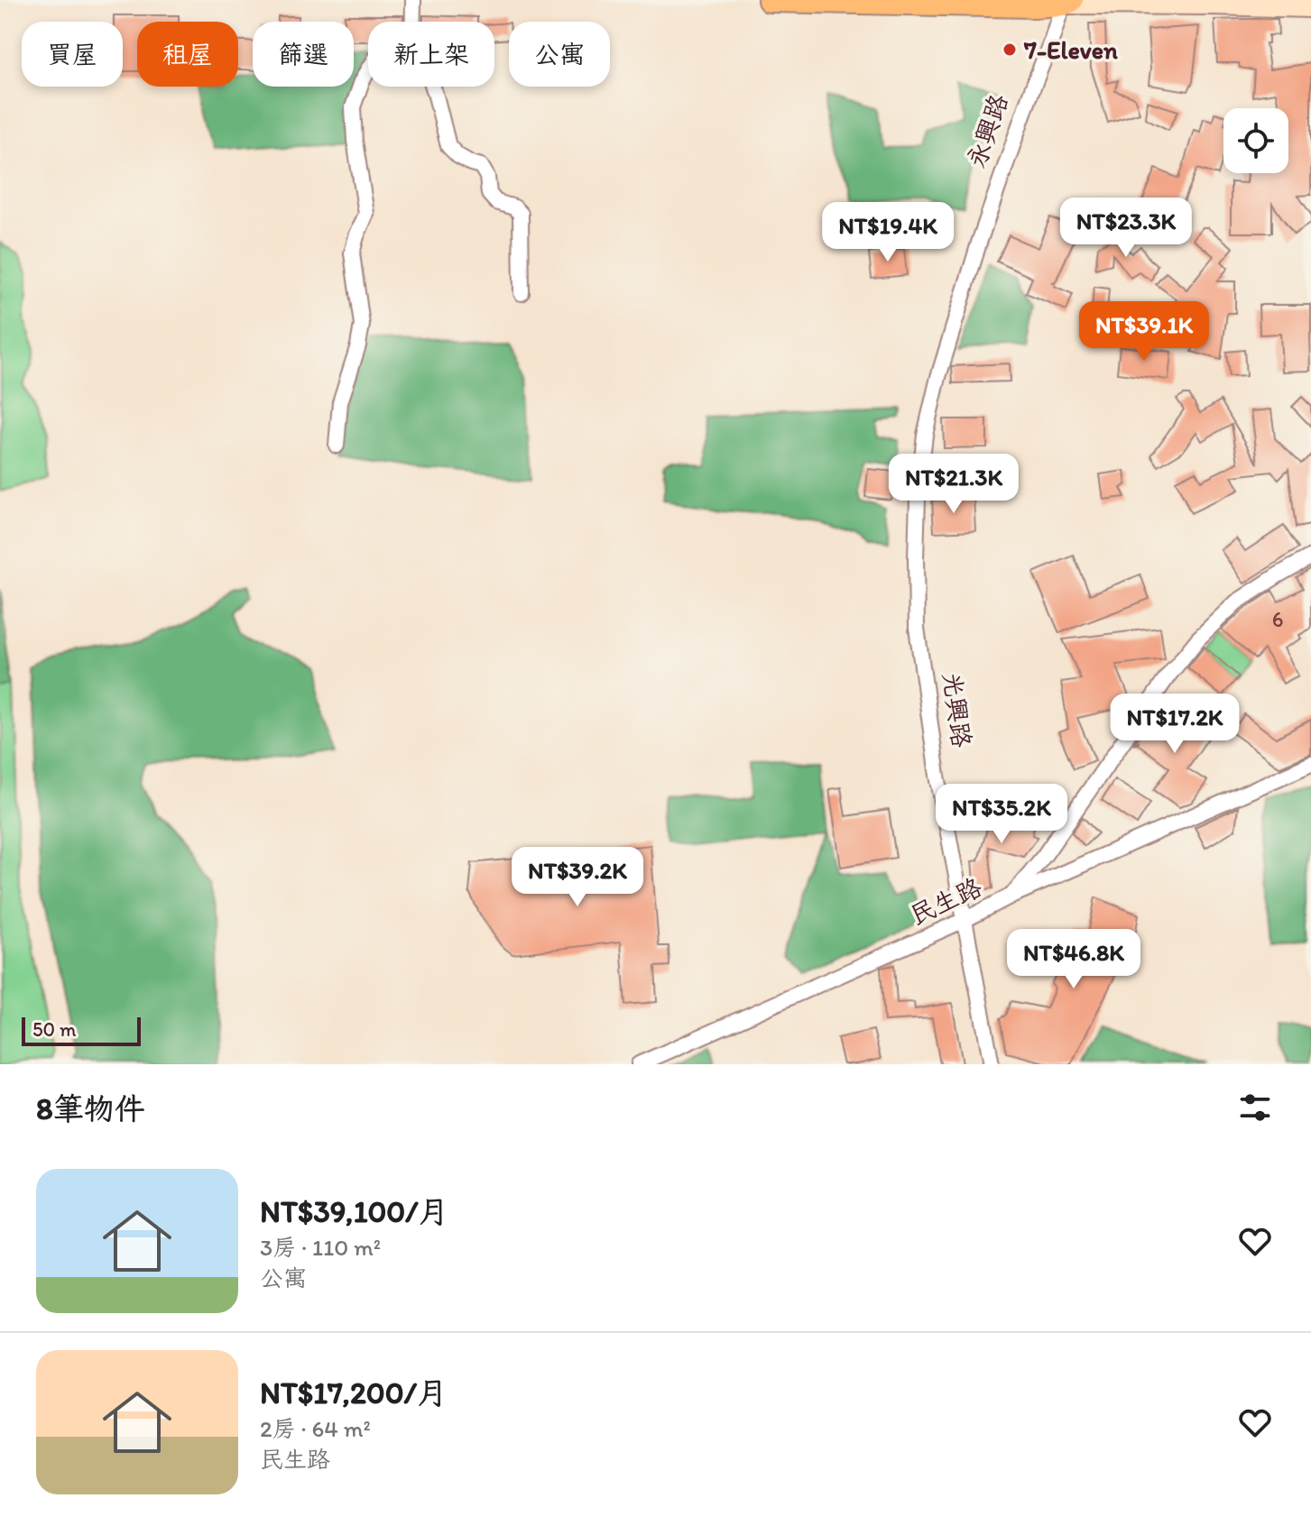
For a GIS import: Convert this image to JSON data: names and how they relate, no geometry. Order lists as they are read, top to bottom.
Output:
{
  "streets": {
    "street": ["永興路", "光興路", "民生路"]
  },
  "crossings": [
    ["永興路", "光興路"],
    ["光興路", "民生路"]
  ],
  "places": ["7-Eleven"],
  "house_numbers": ["6"],
  "scale_bar": "50 m",
  "page": {
    "chip": [
      "買屋",
      "租屋",
      "篩選",
      "新上架",
      "公寓"
    ],
    "price": [
      "NT$23.3K",
      "NT$19.4K",
      "NT$39.1K",
      "NT$21.3K",
      "NT$17.2K",
      "NT$35.2K",
      "NT$39.2K",
      "NT$46.8K"
    ],
    "scale": "50 m",
    "heading": "8筆物件",
    "list": [
      {
        "name": "NT$39,100/月",
        "note": "3房 · 110 m² · 公寓"
      },
      {
        "name": "NT$17,200/月",
        "note": "2房 · 64 m² · 民生路"
      }
    ]
  }
}
